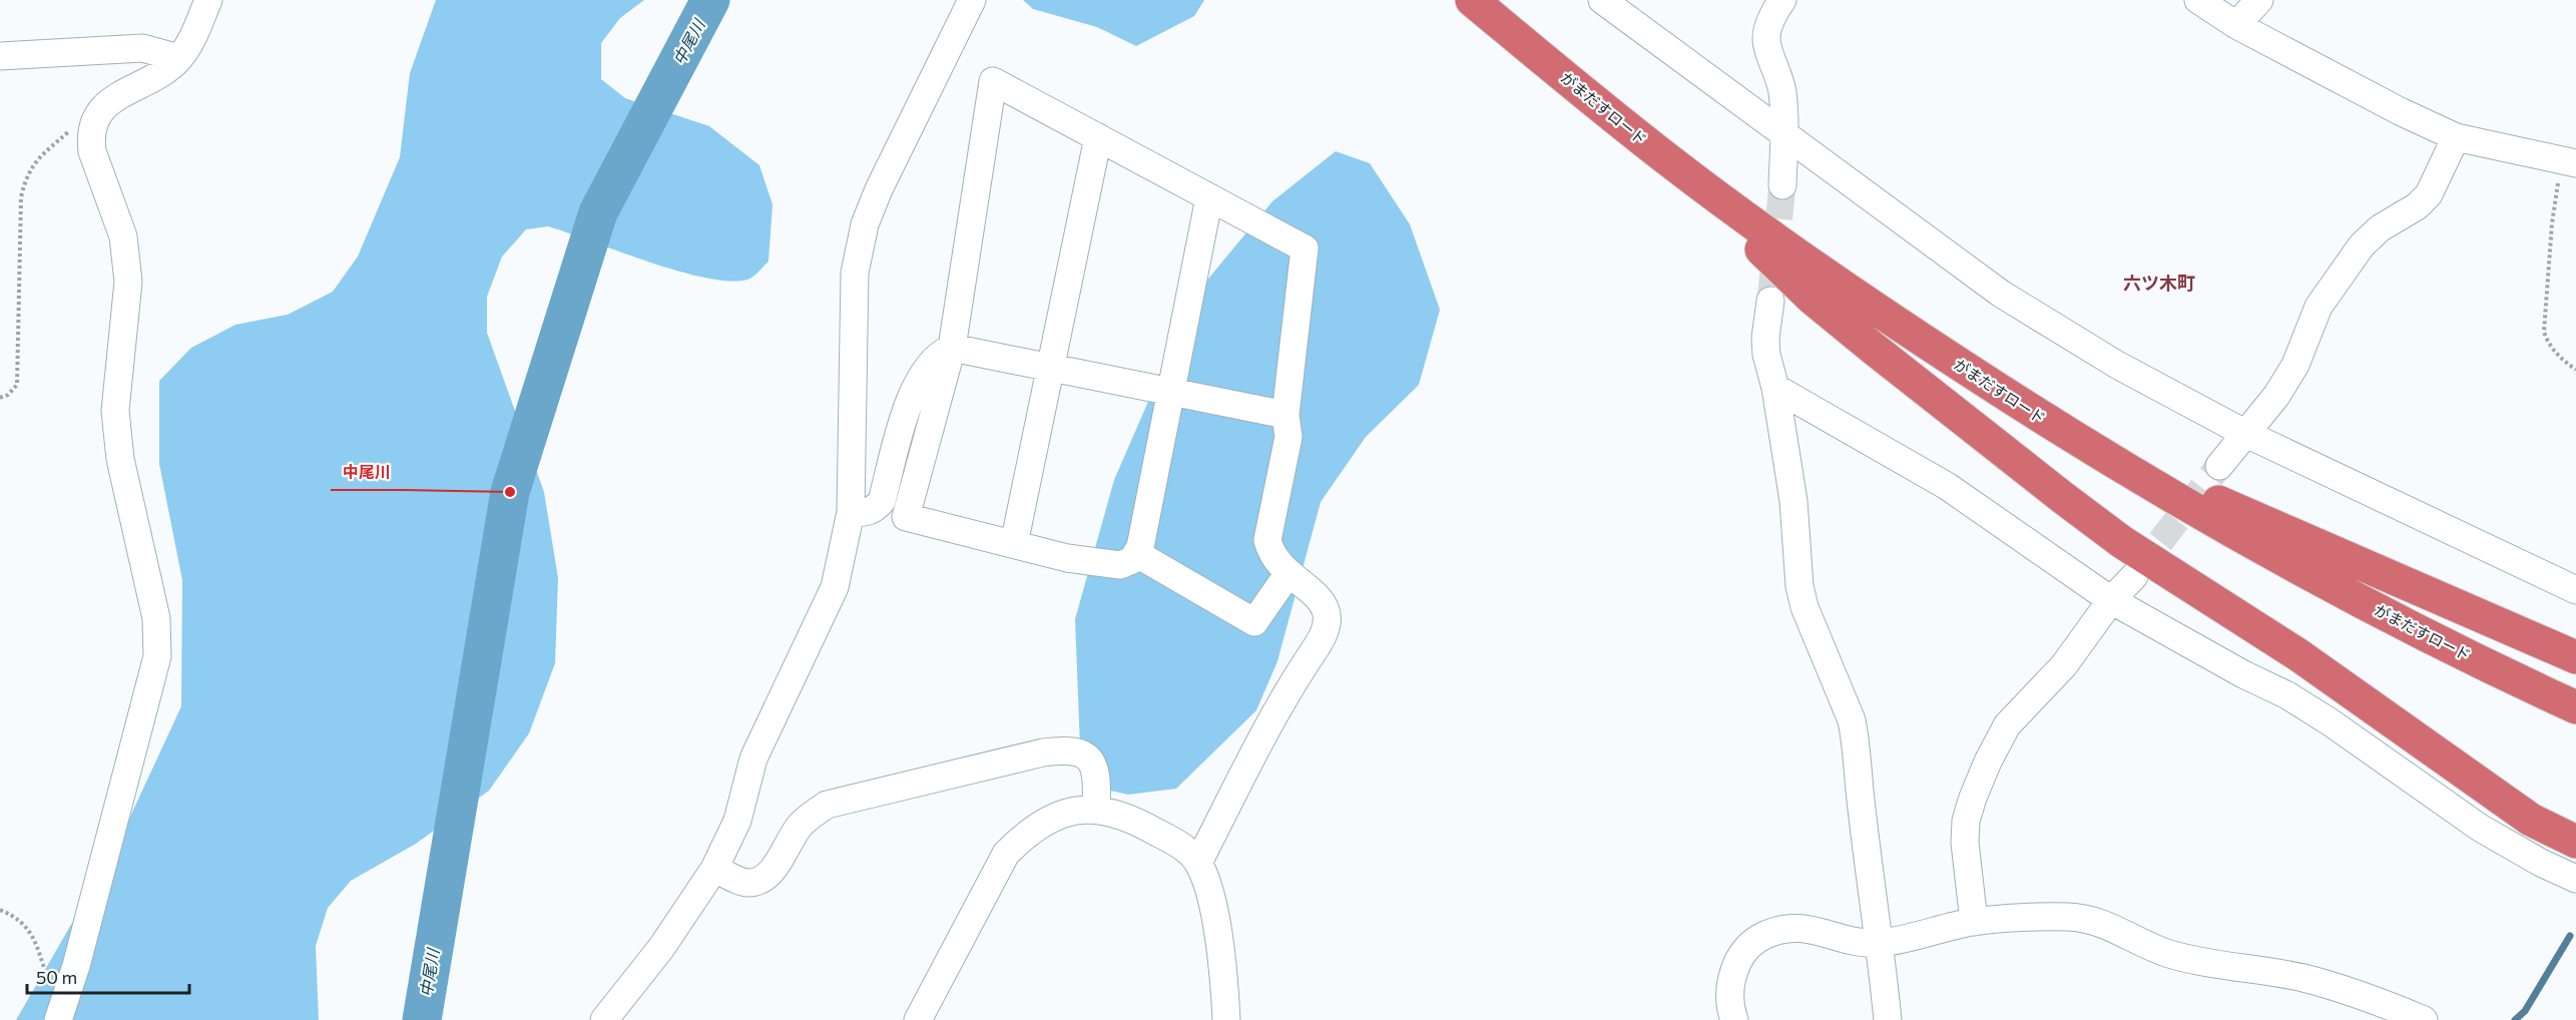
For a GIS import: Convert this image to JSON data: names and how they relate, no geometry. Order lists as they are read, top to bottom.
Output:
{
  "streets": {
    "highway": ["がまだすロード"]
  },
  "districts": ["六ツ木町"],
  "water": ["中尾川"],
  "places": ["中尾川"],
  "scale_bar": "50 m"
}
